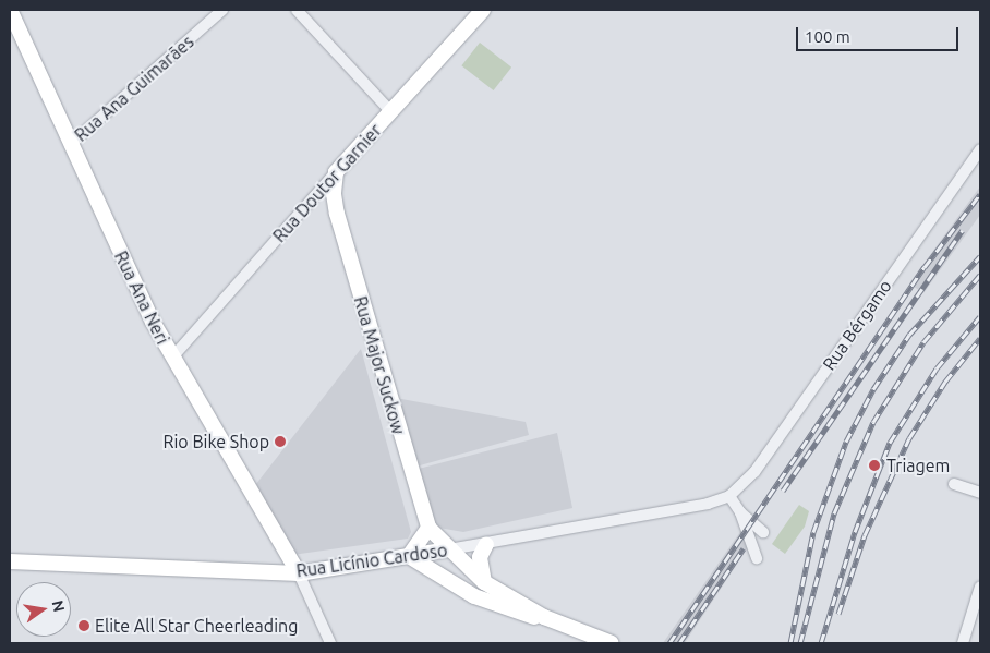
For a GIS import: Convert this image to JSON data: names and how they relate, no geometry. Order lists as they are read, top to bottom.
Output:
{
  "streets": {
    "main road": [
      "Rua Doutor Garnier",
      "Rua Ana Neri",
      "Rua Major Suckow",
      "Rua Licínio Cardoso"
    ],
    "street": ["Rua Ana Guimarães", "Rua Bérgamo"]
  },
  "crossings": [
    ["Rua Ana Guimarães", "Rua Ana Neri"],
    ["Rua Doutor Garnier", "Rua Ana Neri"],
    ["Rua Doutor Garnier", "Rua Major Suckow"],
    ["Rua Ana Neri", "Rua Licínio Cardoso"],
    ["Rua Bérgamo", "Rua Licínio Cardoso"],
    ["Rua Major Suckow", "Rua Licínio Cardoso"]
  ],
  "places": ["Rio Bike Shop", "Triagem", "Elite All Star Cheerleading"],
  "scale_bar": "100 m",
  "north": "right"
}
